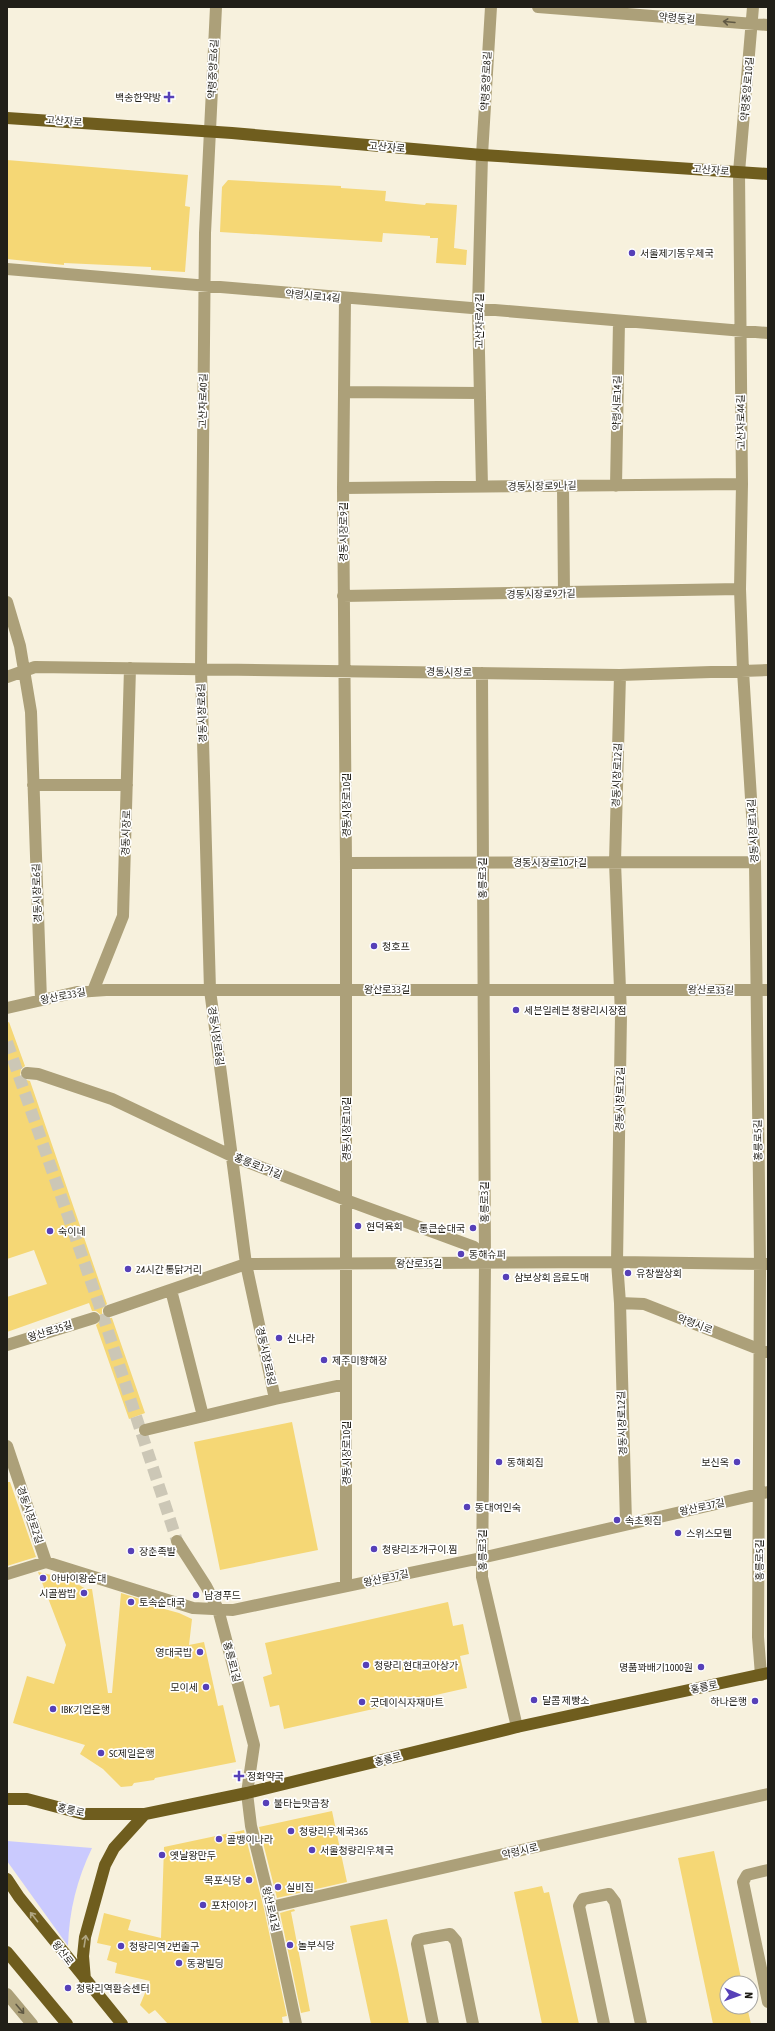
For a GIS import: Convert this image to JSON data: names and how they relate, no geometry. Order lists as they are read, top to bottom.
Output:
{
  "streets": {
    "main road": ["고산자로", "홍릉로", "왕산로"],
    "street": [
      "약령동길",
      "약령중앙로6길",
      "약령중앙로8길",
      "약령중앙로10길",
      "약령시로14길",
      "고산자로42길",
      "고산자로40길",
      "고산자로44길",
      "경동시장로9나길",
      "경동시장로9길",
      "경동시장로9가길",
      "경동시장로",
      "경동시장로8길",
      "경동시장로12길",
      "경동시장로10길",
      "경동시장로14길",
      "경동시장로10가길",
      "홍릉로3길",
      "경동시장로6길",
      "왕산로33길",
      "홍릉로5길",
      "홍릉로1가길",
      "왕산로35길",
      "약령시로",
      "왕산로37길",
      "경동시장로2길",
      "홍릉로1길",
      "왕산로41길"
    ]
  },
  "crossings": [
    ["약령동길", "약령중앙로10길"],
    ["약령중앙로6길", "고산자로"],
    ["약령중앙로6길", "고산자로40길"],
    ["약령중앙로8길", "고산자로"],
    ["약령중앙로8길", "고산자로42길"],
    ["약령중앙로10길", "고산자로"],
    ["약령중앙로10길", "고산자로44길"],
    ["고산자로", "고산자로42길"],
    ["고산자로", "고산자로40길"],
    ["고산자로", "고산자로44길"],
    ["약령시로14길", "고산자로42길"],
    ["약령시로14길", "고산자로40길"],
    ["약령시로14길", "고산자로44길"],
    ["약령시로14길", "경동시장로9나길"],
    ["약령시로14길", "경동시장로9길"],
    ["고산자로42길", "경동시장로9나길"],
    ["고산자로40길", "경동시장로"],
    ["고산자로40길", "경동시장로8길"],
    ["고산자로44길", "경동시장로9나길"],
    ["고산자로44길", "경동시장로9가길"],
    ["고산자로44길", "경동시장로"],
    ["고산자로44길", "경동시장로14길"],
    ["경동시장로9나길", "경동시장로9길"],
    ["경동시장로9길", "경동시장로9가길"],
    ["경동시장로9길", "경동시장로"],
    ["경동시장로9길", "경동시장로10길"],
    ["경동시장로", "경동시장로8길"],
    ["경동시장로", "경동시장로12길"],
    ["경동시장로", "경동시장로10길"],
    ["경동시장로", "경동시장로14길"],
    ["경동시장로", "홍릉로3길"],
    ["경동시장로", "경동시장로6길"],
    ["경동시장로", "왕산로33길"],
    ["경동시장로8길", "왕산로33길"],
    ["경동시장로8길", "홍릉로1가길"],
    ["경동시장로8길", "왕산로35길"],
    ["경동시장로12길", "경동시장로10가길"],
    ["경동시장로12길", "왕산로33길"],
    ["경동시장로12길", "왕산로35길"],
    ["경동시장로12길", "약령시로"],
    ["경동시장로12길", "왕산로37길"],
    ["경동시장로10길", "경동시장로10가길"],
    ["경동시장로10길", "왕산로33길"],
    ["경동시장로10길", "홍릉로1가길"],
    ["경동시장로10길", "왕산로35길"],
    ["경동시장로10길", "왕산로37길"],
    ["경동시장로14길", "경동시장로10가길"],
    ["경동시장로14길", "왕산로33길"],
    ["경동시장로14길", "홍릉로5길"],
    ["경동시장로10가길", "홍릉로3길"],
    ["홍릉로3길", "왕산로33길"],
    ["홍릉로3길", "홍릉로1가길"],
    ["홍릉로3길", "왕산로35길"],
    ["홍릉로3길", "왕산로37길"],
    ["홍릉로3길", "홍릉로"],
    ["경동시장로6길", "왕산로33길"],
    ["왕산로33길", "홍릉로5길"],
    ["홍릉로5길", "왕산로35길"],
    ["홍릉로5길", "약령시로"],
    ["홍릉로5길", "왕산로37길"],
    ["홍릉로5길", "홍릉로"],
    ["홍릉로1가길", "왕산로35길"],
    ["약령시로", "왕산로41길"],
    ["왕산로37길", "경동시장로2길"],
    ["왕산로37길", "홍릉로1길"],
    ["홍릉로1길", "홍릉로"],
    ["홍릉로1길", "왕산로41길"],
    ["홍릉로", "왕산로41길"]
  ],
  "one_way": ["약령동길"],
  "places": {
    "health": ["백송한약방", "정화약국"],
    "other": [
      "서울제기동우체국",
      "청호프",
      "세븐일레븐 청량리시장점",
      "현덕육회",
      "통큰순대국",
      "숙이네",
      "동해슈퍼",
      "24시간 통닭거리",
      "유창쌀상회",
      "삼보상회 음료도매",
      "신나라",
      "제주미향해장",
      "동해회집",
      "보신옥",
      "동대여인숙",
      "속초횟집",
      "스위스모텔",
      "청량리조개구이.찜",
      "장춘족발",
      "아바이왕순대",
      "시골쌈밥",
      "남경푸드",
      "토속순대국",
      "영대국밥",
      "청량리 현대코아상가",
      "명품꽈배기1000원",
      "모이세",
      "달콤 제빵소",
      "하나은행",
      "굿데이식자재마트",
      "IBK기업은행",
      "SC제일은행",
      "불타는맛곱창",
      "청량리우체국365",
      "골뱅이나라",
      "서울청량리우체국",
      "옛날왕만두",
      "목포식당",
      "실비집",
      "포차이야기",
      "놀부식당",
      "청량리역 2번출구",
      "동광빌딩",
      "청량리역환승센터"
    ]
  },
  "north": "right"
}
